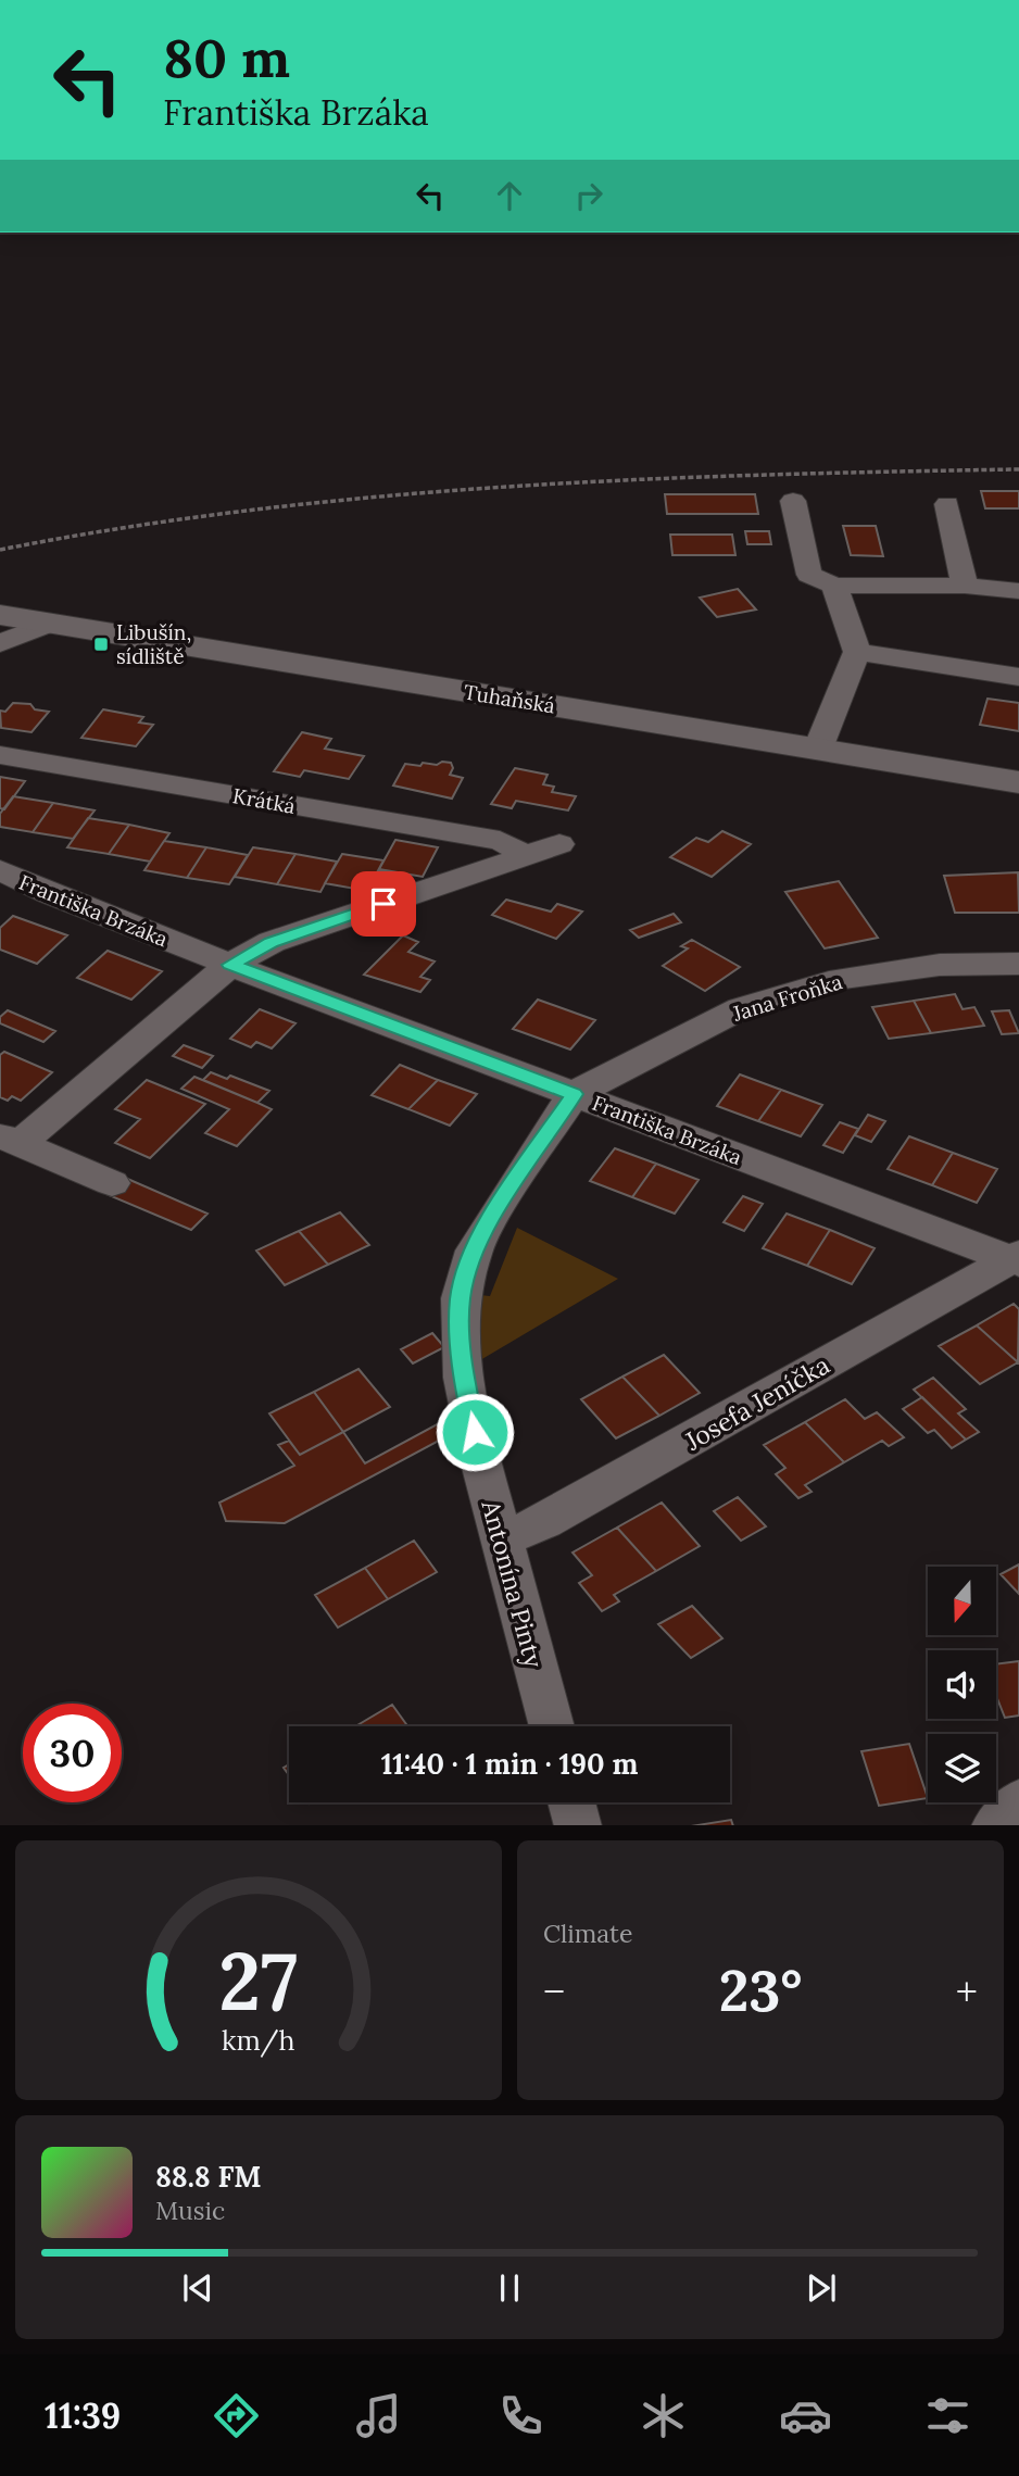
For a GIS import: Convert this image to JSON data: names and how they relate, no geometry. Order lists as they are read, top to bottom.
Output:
{
  "streets": {
    "street": [
      "Tuhaňská",
      "Krátká",
      "Františka Brzáka",
      "Jana Froňka",
      "Josefa Jeníčka",
      "Antonína Pinty"
    ]
  },
  "crossings": [
    ["Františka Brzáka", "Jana Froňka"],
    ["Františka Brzáka", "Josefa Jeníčka"],
    ["Františka Brzáka", "Antonína Pinty"],
    ["Jana Froňka", "Antonína Pinty"],
    ["Josefa Jeníčka", "Antonína Pinty"]
  ],
  "places": {
    "transit": ["Libušín, sídliště"]
  },
  "north": "bottom",
  "page": {
    "turn": ["80 m", "Františka Brzáka"],
    "limit": "30",
    "trip": "11:40 · 1 min · 190 m",
    "tile": "Climate",
    "heat": ["−", "23°", "+"],
    "song": ["88.8 FM", "Music"],
    "tabs": "11:39",
    "gauge": ["27", "km/h"]
  }
}
